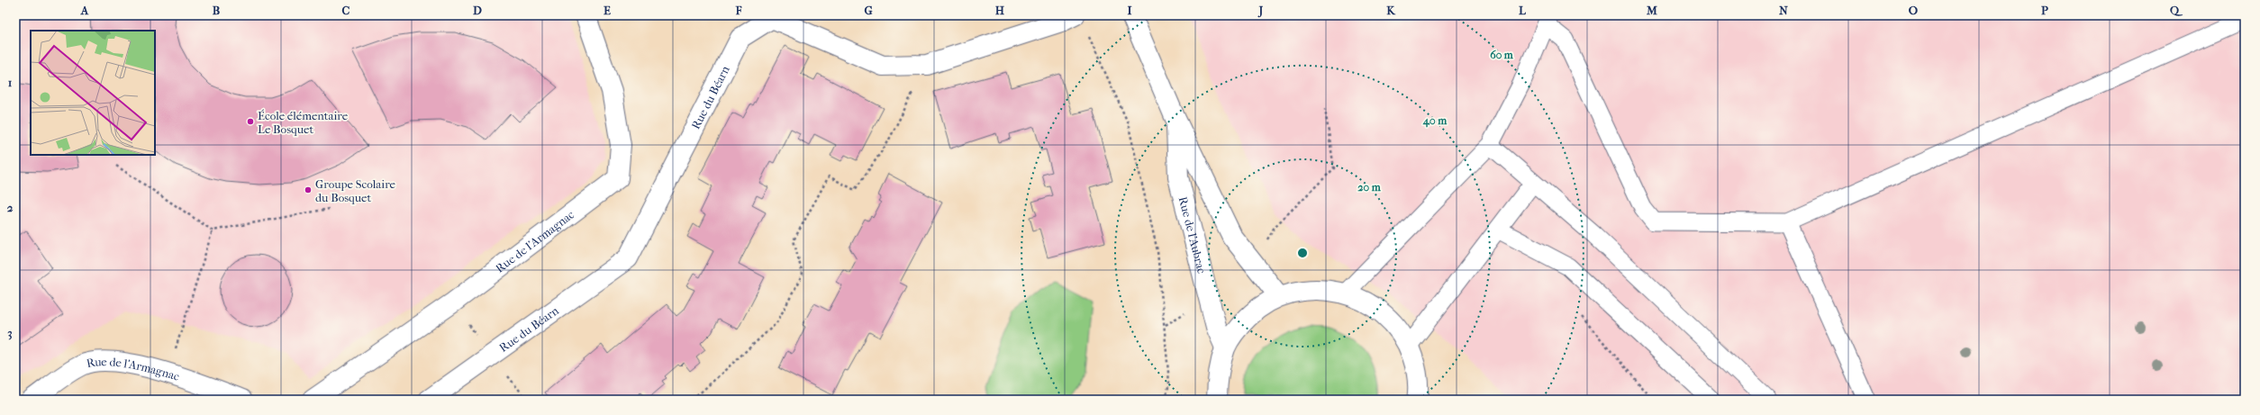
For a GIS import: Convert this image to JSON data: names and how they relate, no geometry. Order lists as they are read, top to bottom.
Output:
{
  "streets": {
    "street": ["Rue du Béarn", "Rue de l'Aubrac", "Rue de l'Armagnac"]
  },
  "places": ["École élémentaire Le Bosquet", "Groupe Scolaire du Bosquet"],
  "grid": {
    "columns": [
      "A",
      "B",
      "C",
      "D",
      "E",
      "F",
      "G",
      "H",
      "I",
      "J",
      "K",
      "L",
      "M",
      "N",
      "O",
      "P",
      "Q"
    ],
    "rows": ["1", "2", "3"]
  },
  "rings": ["60 m", "40 m", "20 m"]
}
